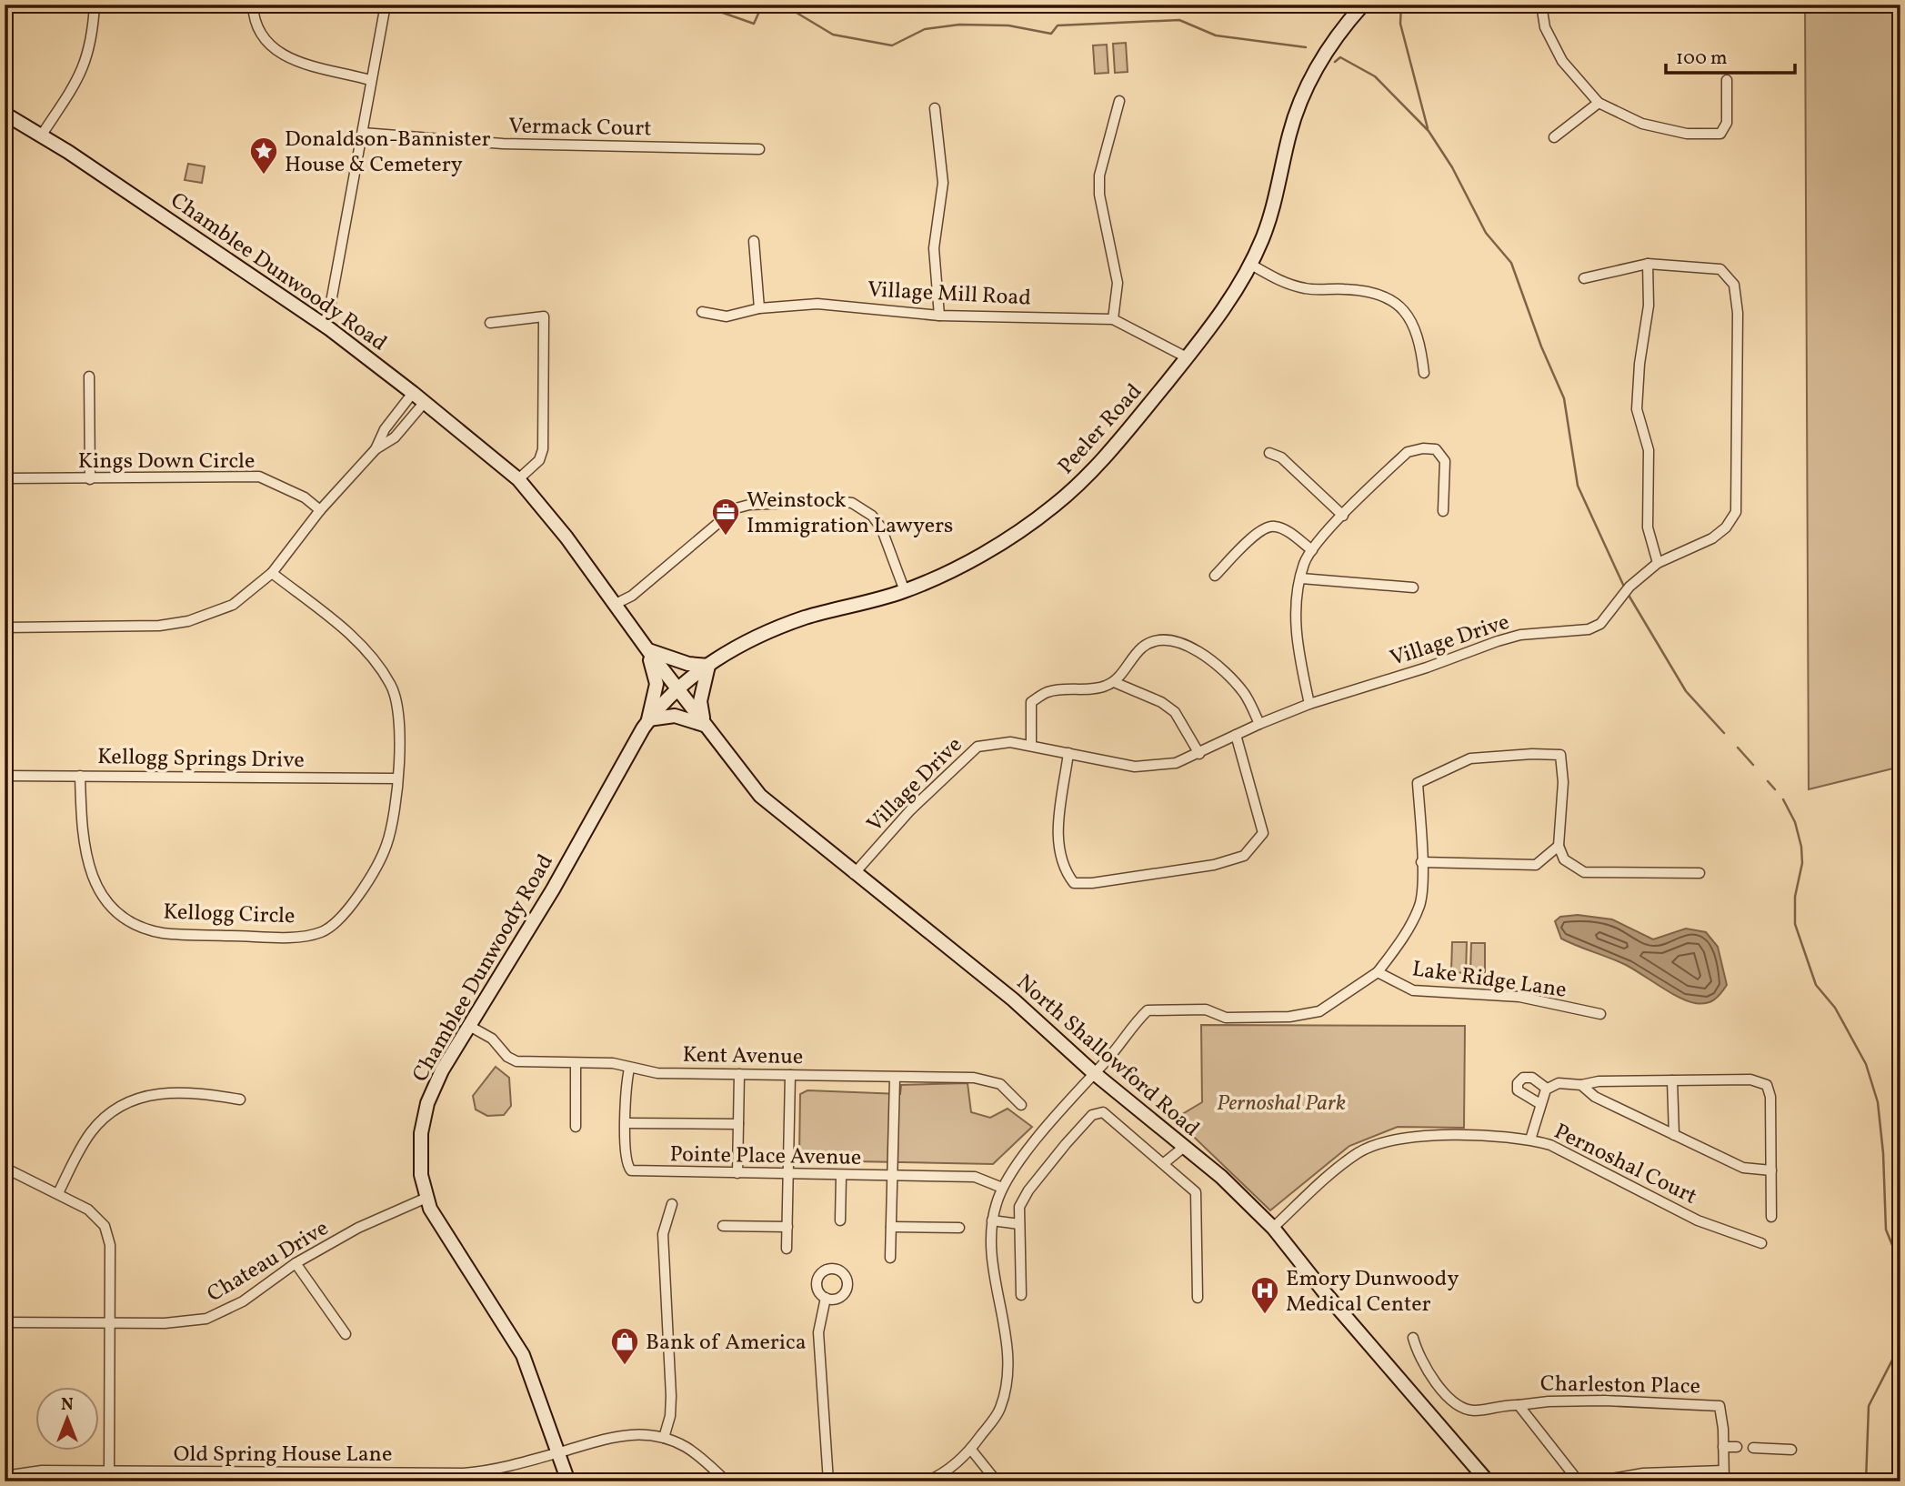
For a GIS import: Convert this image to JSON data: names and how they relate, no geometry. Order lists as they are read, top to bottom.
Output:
{
  "streets": {
    "street": [
      "Vermack Court",
      "Chamblee Dunwoody Road",
      "Village Mill Road",
      "Peeler Road",
      "Kings Down Circle",
      "Village Drive",
      "Kellogg Springs Drive",
      "Kellogg Circle",
      "Lake Ridge Lane",
      "Kent Avenue",
      "North Shallowford Road",
      "Pointe Place Avenue",
      "Pernoshal Court",
      "Chateau Drive",
      "Charleston Place",
      "Old Spring House Lane"
    ]
  },
  "crossings": [
    ["Chamblee Dunwoody Road", "Peeler Road"],
    ["Chamblee Dunwoody Road", "Kent Avenue"],
    ["Chamblee Dunwoody Road", "North Shallowford Road"],
    ["Chamblee Dunwoody Road", "Chateau Drive"],
    ["Chamblee Dunwoody Road", "Old Spring House Lane"],
    ["Village Mill Road", "Peeler Road"],
    ["Peeler Road", "North Shallowford Road"],
    ["Village Drive", "North Shallowford Road"],
    ["Kellogg Springs Drive", "Kellogg Circle"],
    ["Lake Ridge Lane", "North Shallowford Road"],
    ["Kent Avenue", "Pointe Place Avenue"],
    ["North Shallowford Road", "Pernoshal Court"]
  ],
  "parks": ["Pernoshal Park"],
  "places": {
    "place": ["Donaldson-Bannister House & Cemetery"],
    "office": ["Weinstock Immigration Lawyers"],
    "hospital": ["Emory Dunwoody Medical Center"],
    "shop": ["Bank of America"]
  },
  "scale_bar": "100 m",
  "north": "top"
}
